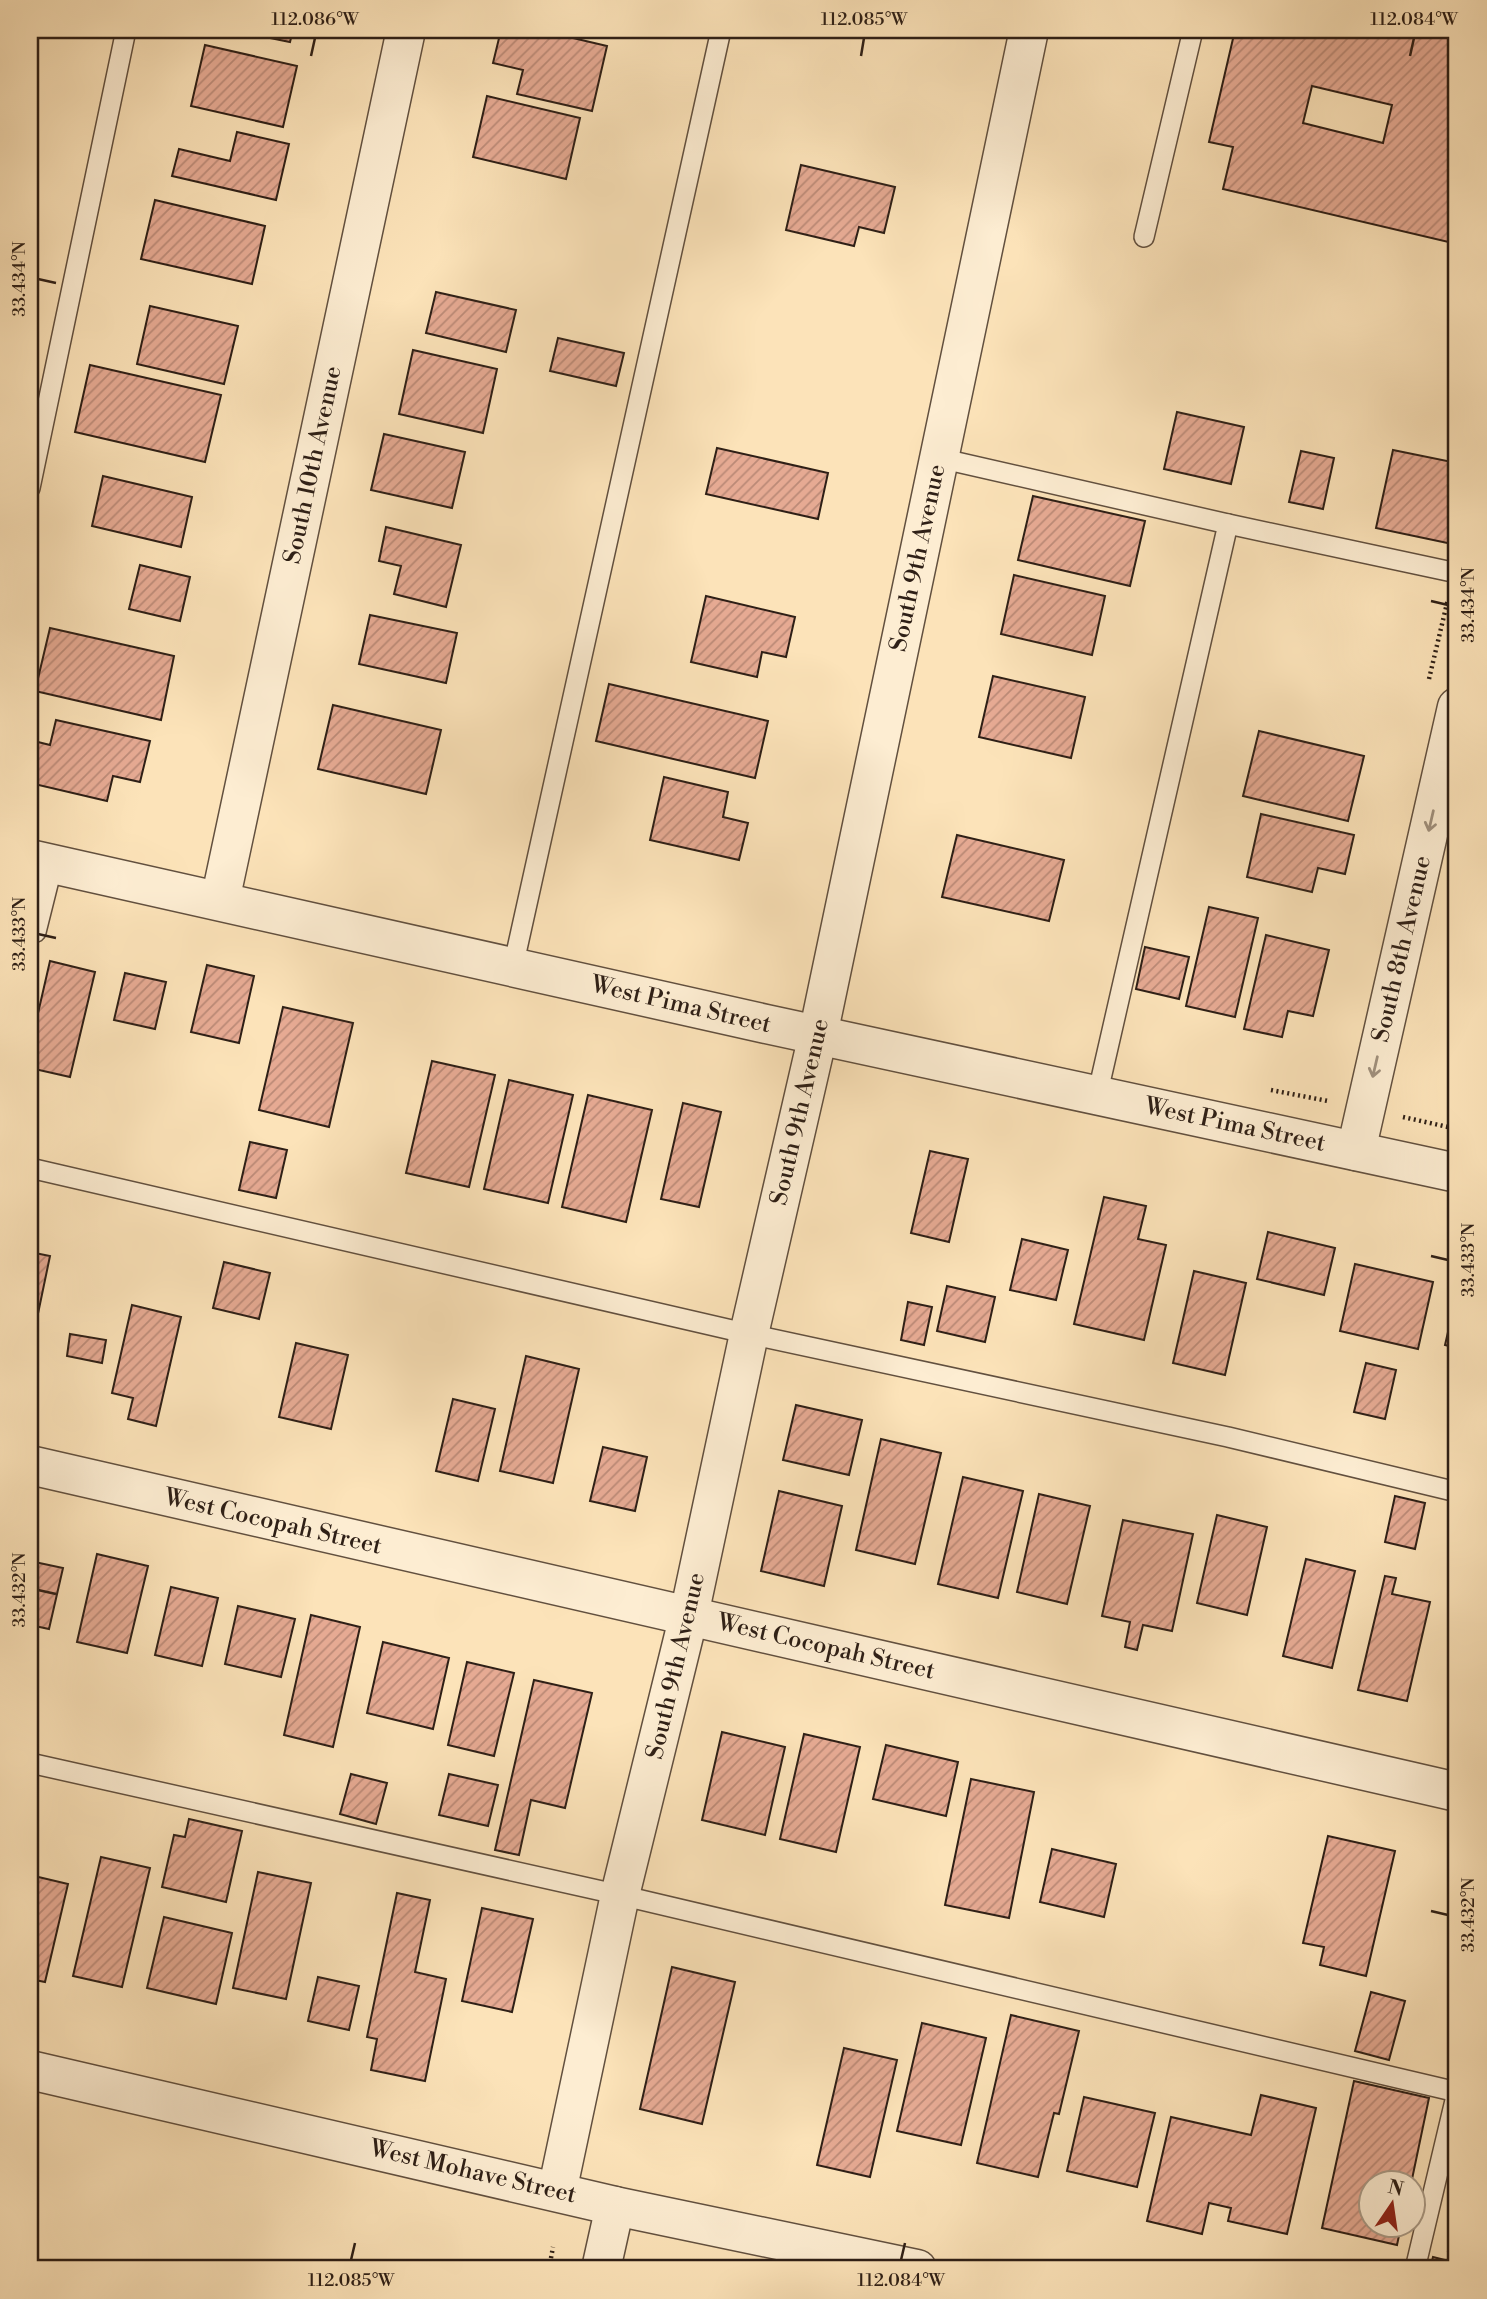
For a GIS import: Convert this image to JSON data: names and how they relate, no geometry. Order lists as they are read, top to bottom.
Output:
{
  "streets": {
    "street": [
      "South 10th Avenue",
      "South 9th Avenue",
      "South 8th Avenue",
      "West Pima Street",
      "West Cocopah Street",
      "West Mohave Street"
    ]
  },
  "crossings": [
    ["South 10th Avenue", "West Pima Street"],
    ["South 9th Avenue", "West Pima Street"],
    ["South 9th Avenue", "West Cocopah Street"],
    ["South 9th Avenue", "West Mohave Street"],
    ["South 8th Avenue", "West Pima Street"]
  ],
  "one_way": ["South 8th Avenue"],
  "north": "top",
  "coordinates": [
    "112.086°W",
    "112.085°W",
    "112.084°W",
    "33.434°N",
    "33.433°N",
    "33.432°N"
  ]
}
